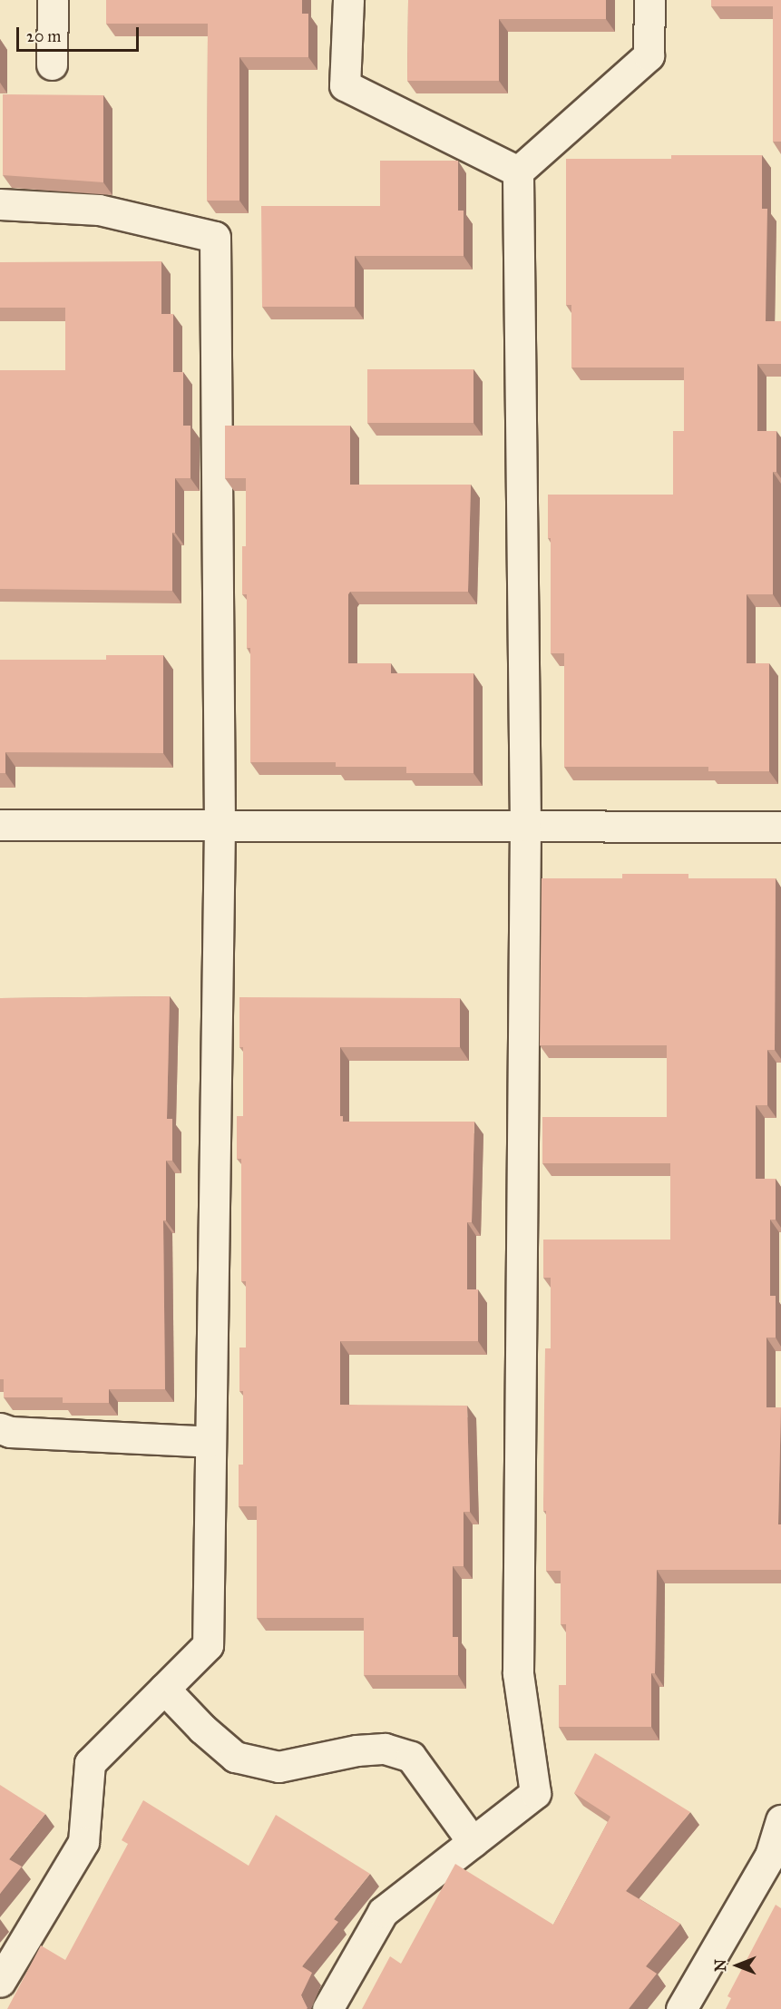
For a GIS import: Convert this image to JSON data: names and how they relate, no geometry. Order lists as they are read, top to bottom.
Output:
{
  "scale_bar": "20 m",
  "north": "left"
}
